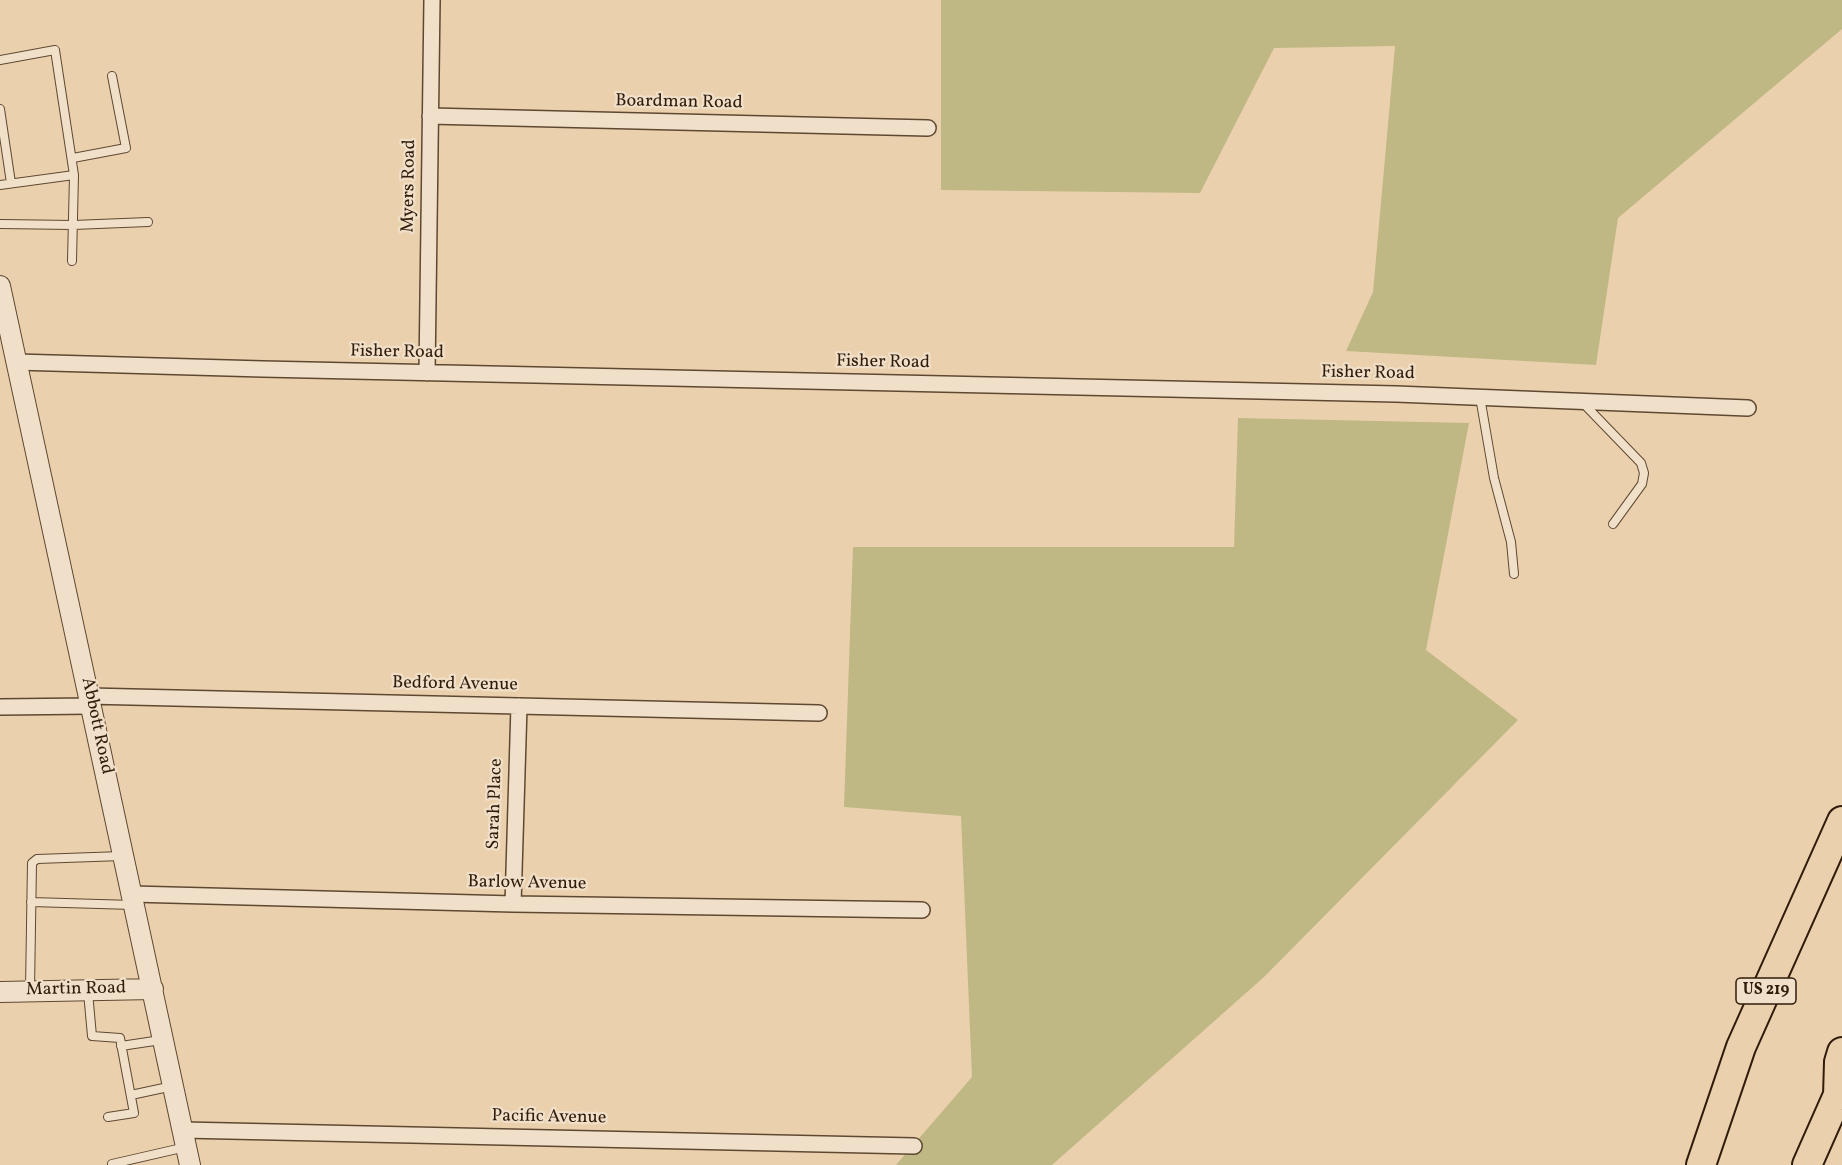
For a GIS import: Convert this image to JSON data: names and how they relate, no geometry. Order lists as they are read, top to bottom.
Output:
{
  "streets": {
    "highway": ["US 219"],
    "street": [
      "Boardman Road",
      "Myers Road",
      "Fisher Road",
      "Bedford Avenue",
      "Abbott Road",
      "Sarah Place",
      "Barlow Avenue",
      "Martin Road",
      "Pacific Avenue"
    ]
  },
  "crossings": [
    ["Boardman Road", "Myers Road"],
    ["Myers Road", "Fisher Road"],
    ["Fisher Road", "Abbott Road"],
    ["Bedford Avenue", "Abbott Road"],
    ["Bedford Avenue", "Sarah Place"],
    ["Abbott Road", "Barlow Avenue"],
    ["Abbott Road", "Martin Road"],
    ["Abbott Road", "Pacific Avenue"],
    ["Sarah Place", "Barlow Avenue"]
  ]
}
